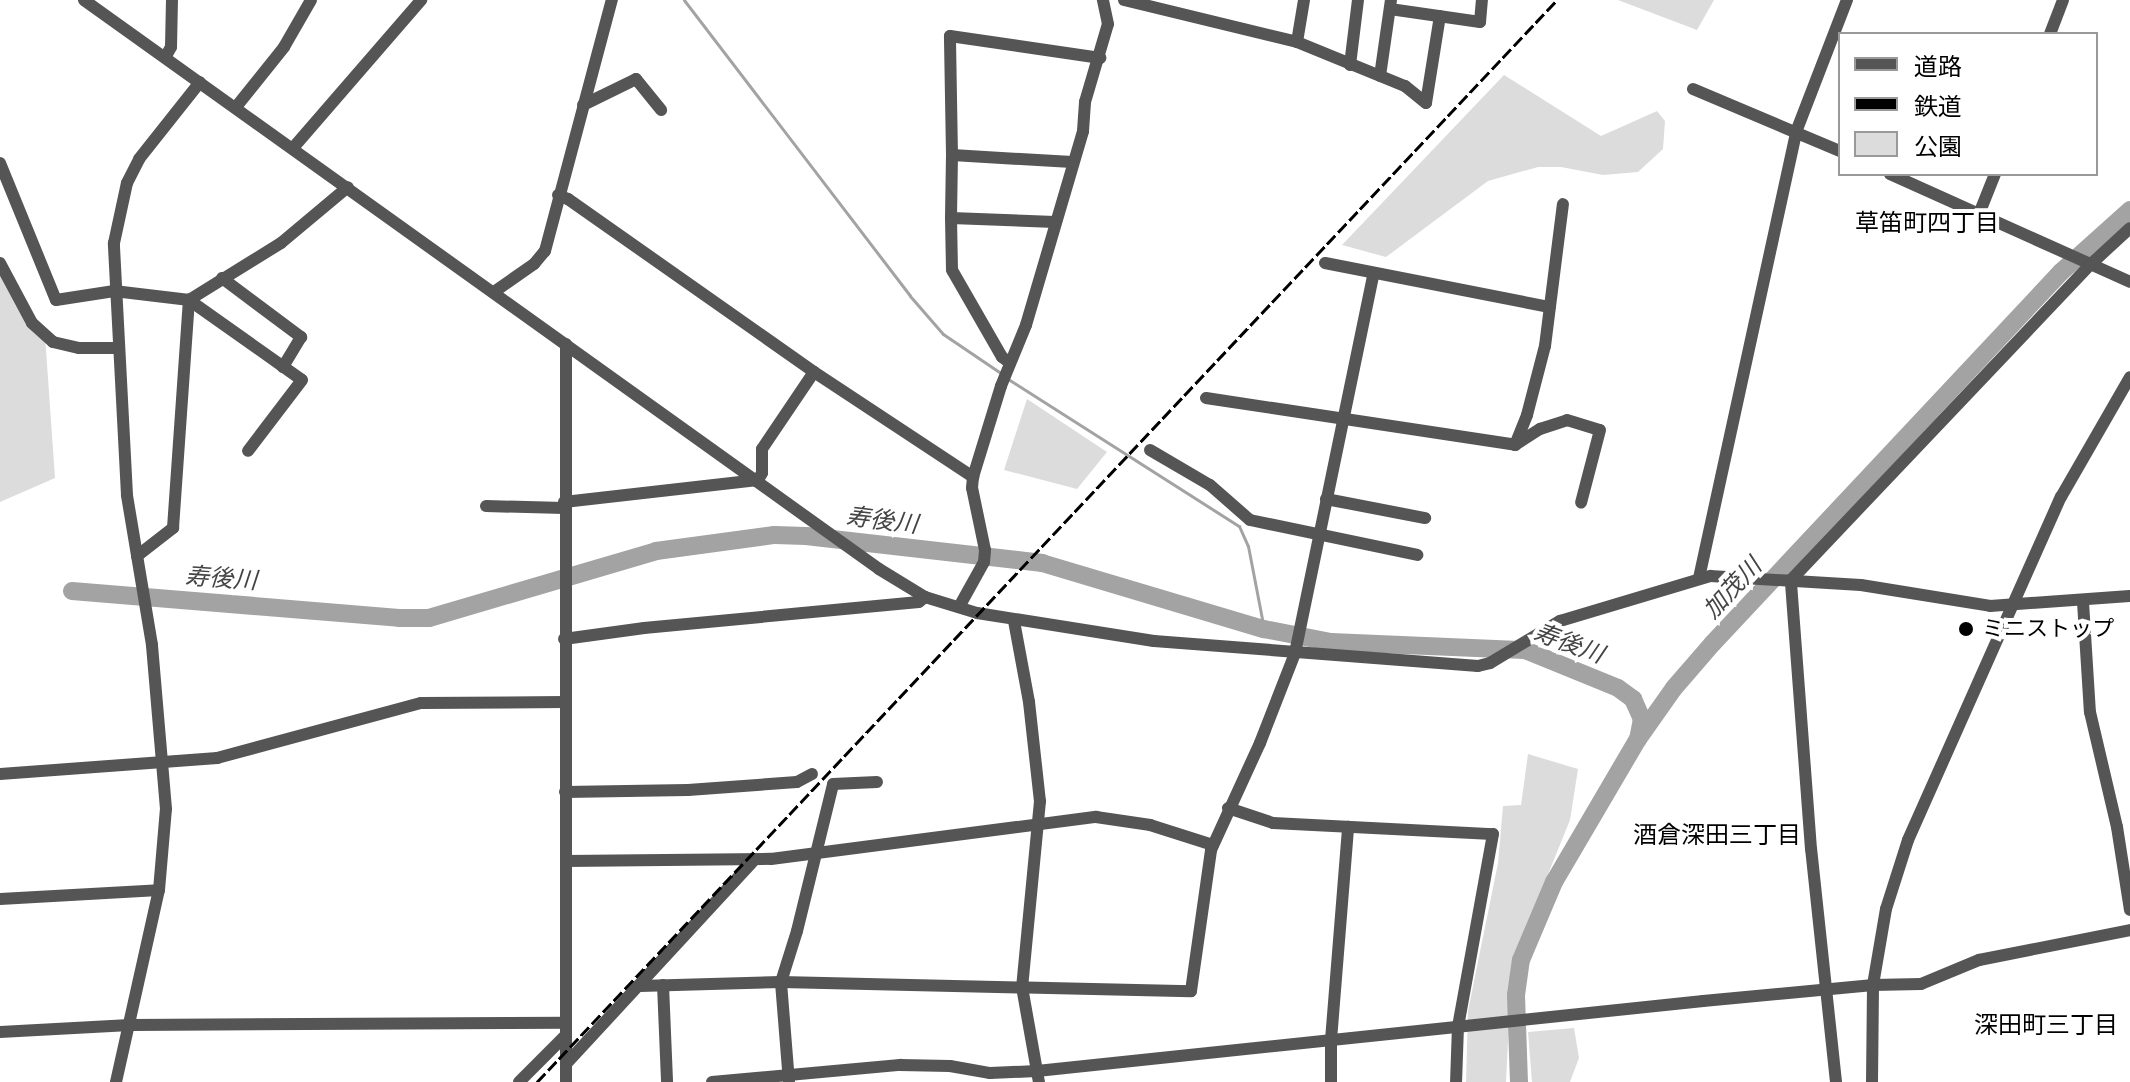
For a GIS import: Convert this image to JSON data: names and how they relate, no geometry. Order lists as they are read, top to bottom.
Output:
{
  "districts": ["草笛町四丁目", "酒倉深田三丁目", "深田町三丁目"],
  "water": ["寿後川", "加茂川"],
  "places": ["ミニストップ"],
  "legend": ["道路", "鉄道", "公園"]
}
